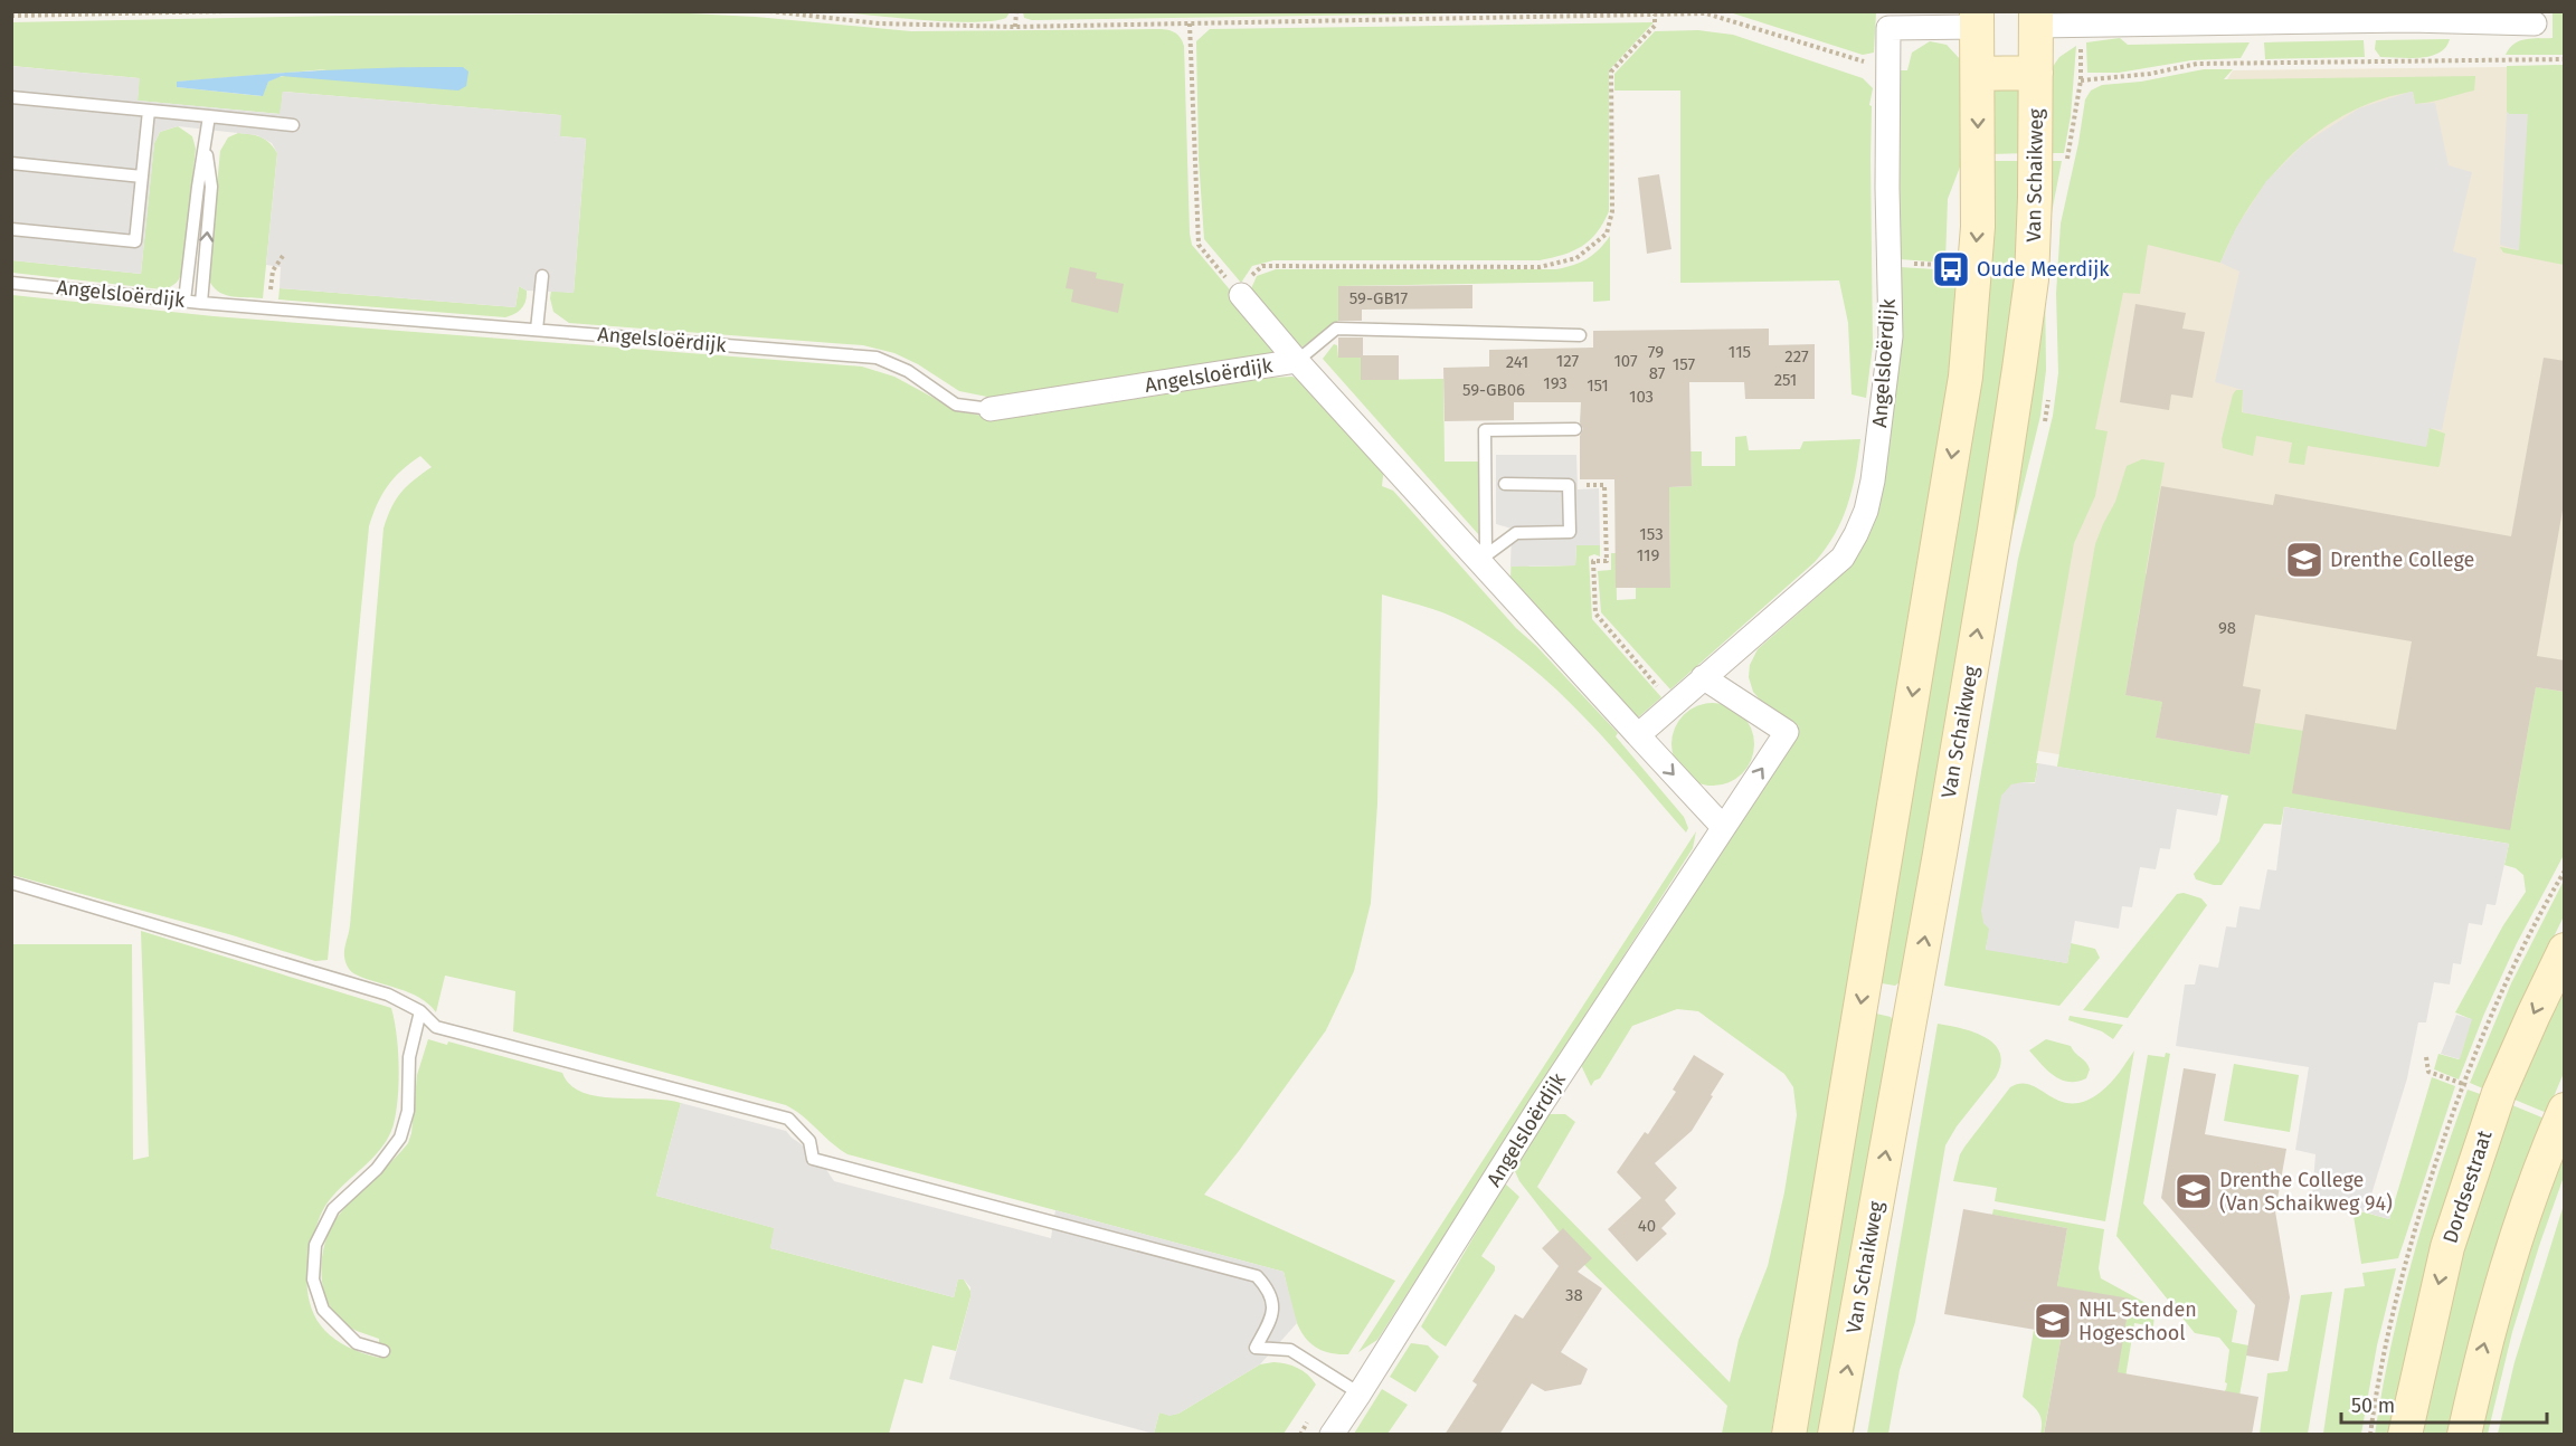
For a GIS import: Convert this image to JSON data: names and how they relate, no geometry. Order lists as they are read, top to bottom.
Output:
{
  "streets": {
    "street": ["Van Schaikweg", "Angelsloërdijk", "Dordsestraat"]
  },
  "places": {
    "bus stop": ["Oude Meerdijk"],
    "school or university": ["Drenthe College", "Drenthe College (Van Schaikweg 94)", "NHL Stenden Hogeschool"]
  },
  "house_numbers": [
    "59-GB17",
    "79",
    "115",
    "227",
    "127",
    "107",
    "241",
    "157",
    "87",
    "251",
    "193",
    "151",
    "59-GB06",
    "103",
    "153",
    "119",
    "98",
    "40",
    "38"
  ],
  "scale_bar": "50 m"
}
